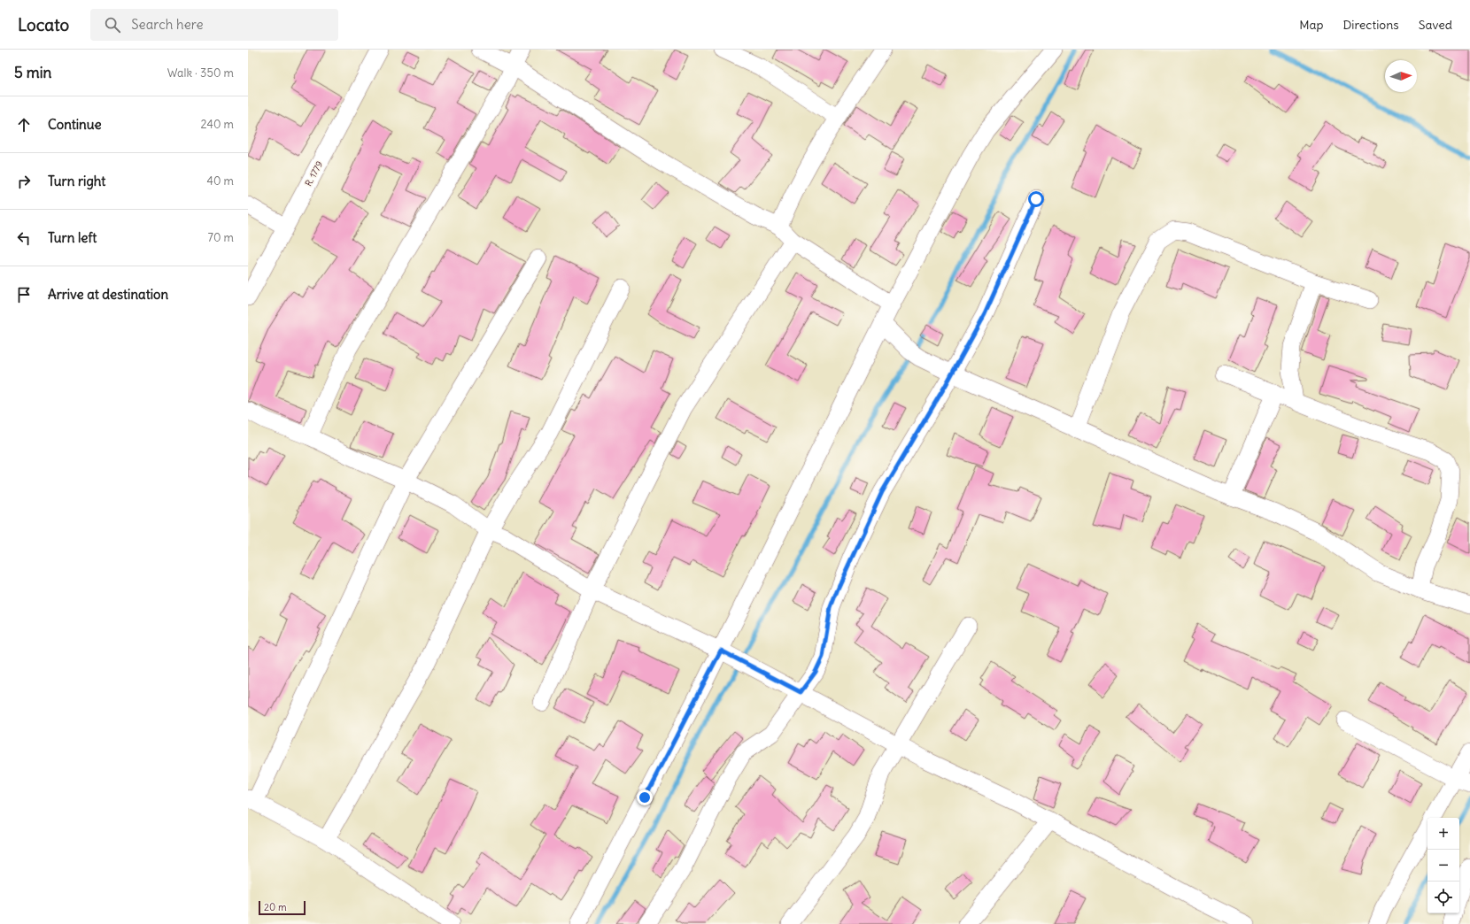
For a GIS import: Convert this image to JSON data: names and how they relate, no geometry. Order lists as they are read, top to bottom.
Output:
{
  "streets": {
    "street": ["R. 1779"]
  },
  "scale_bar": "20 m",
  "north": "right",
  "page": {
    "header": "Locato",
    "search": "Search here",
    "nav": ["Map", "Directions", "Saved"],
    "heading": ["5 min", "Walk · 350 m"],
    "list": [
      ["Continue", "240 m"],
      ["Turn right", "40 m"],
      ["Turn left", "70 m"],
      "Arrive at destination"
    ],
    "map_buttons": ["+", "−"],
    "scale": "20 m"
  }
}
